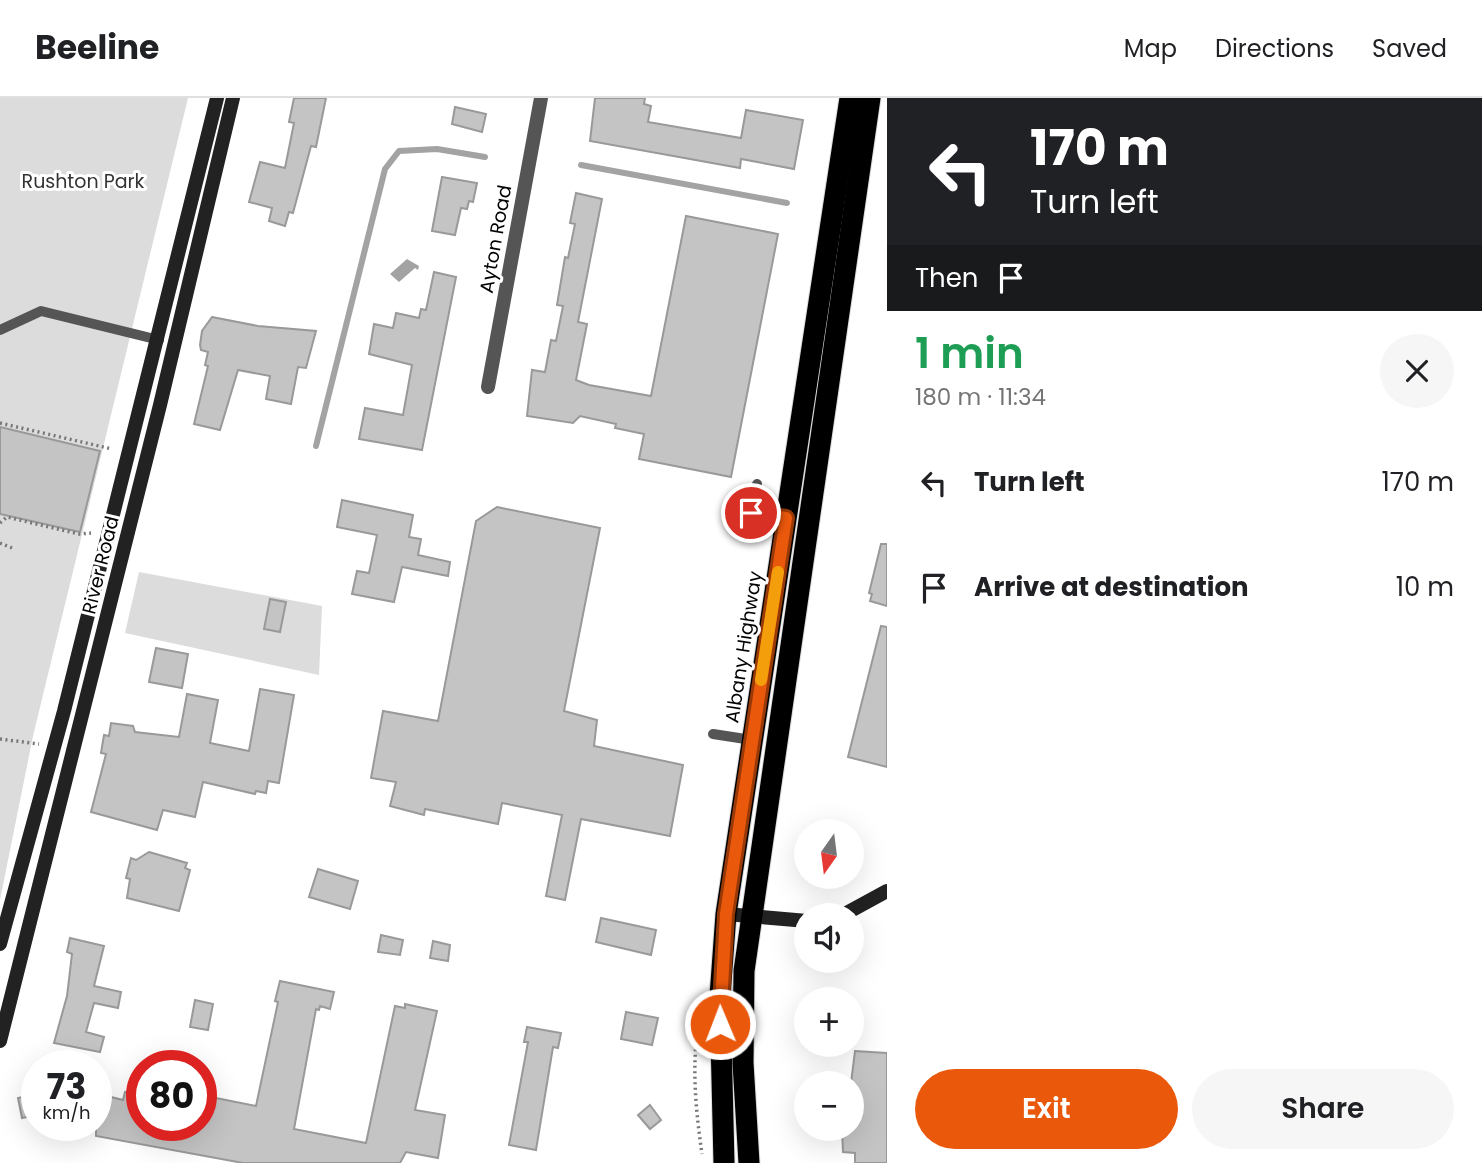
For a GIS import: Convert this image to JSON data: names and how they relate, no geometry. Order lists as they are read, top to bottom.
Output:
{
  "streets": {
    "highway": ["Albany Highway"],
    "main road": ["River Road"],
    "street": ["Ayton Road"]
  },
  "parks": ["Rushton Park"],
  "north": "bottom",
  "page": {
    "header": "Beeline",
    "nav": ["Map", "Directions", "Saved"],
    "turn": ["170 m", "Turn left"],
    "then": "Then",
    "heading": ["1 min", "180 m · 11:34"],
    "list": [
      {
        "name": "Turn left",
        "value": "170 m"
      },
      {
        "name": "Arrive at destination",
        "value": "10 m"
      }
    ],
    "map_buttons": ["+", "−"],
    "speed": "73 km/h",
    "limit": "80",
    "buttons": ["Exit", "Share"]
  }
}
